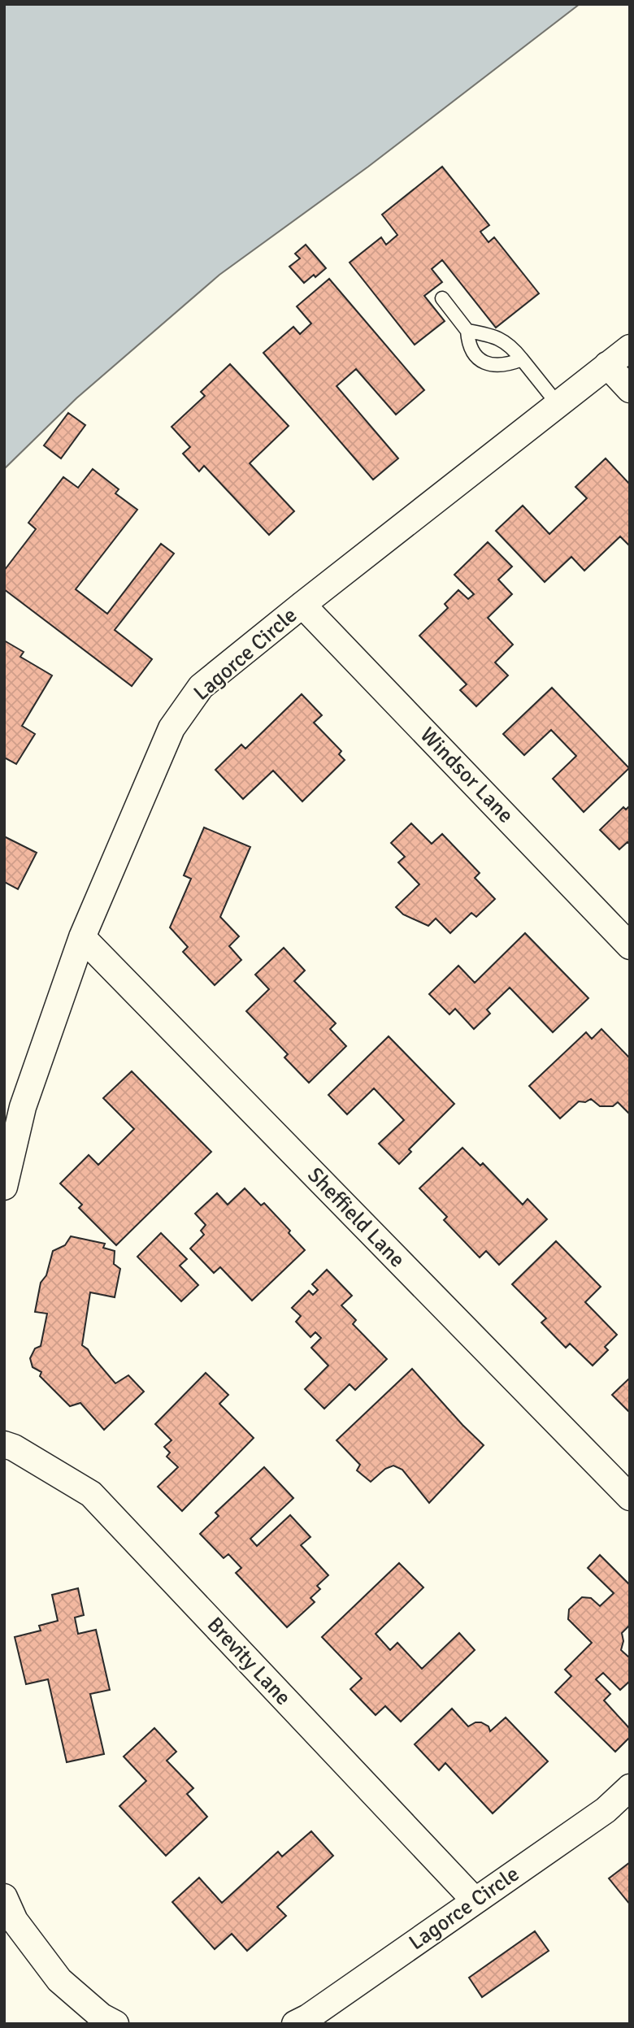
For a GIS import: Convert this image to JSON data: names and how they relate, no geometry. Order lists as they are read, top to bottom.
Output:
{
  "streets": {
    "street": [
      "Lagorce Circle",
      "Windsor Lane",
      "Sheffield Lane",
      "Brevity Lane"
    ]
  },
  "crossings": [
    ["Lagorce Circle", "Windsor Lane"],
    ["Lagorce Circle", "Sheffield Lane"],
    ["Lagorce Circle", "Brevity Lane"]
  ]
}
